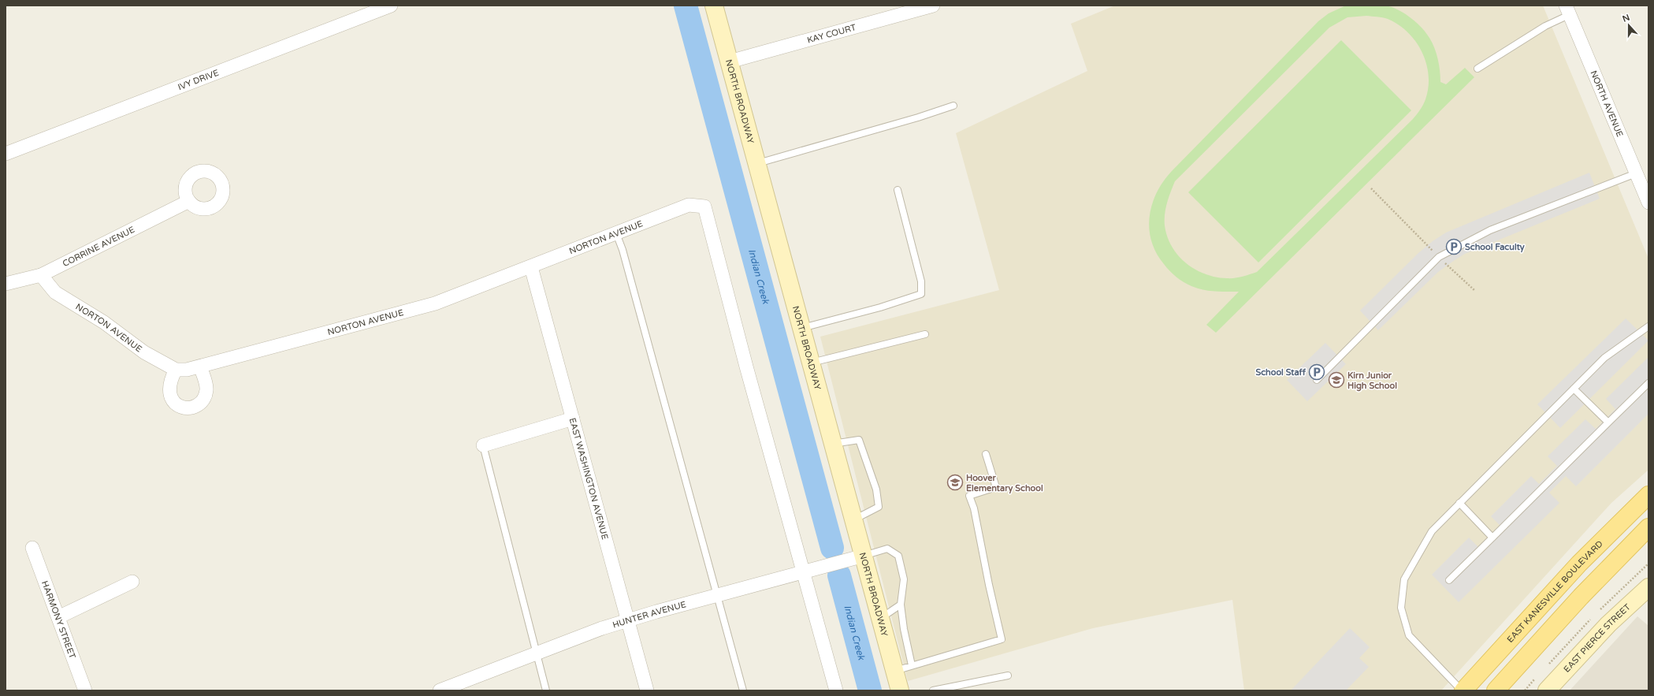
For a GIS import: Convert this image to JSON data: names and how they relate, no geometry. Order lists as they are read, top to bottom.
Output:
{
  "streets": {
    "main road": ["NORTH BROADWAY", "EAST KANESVILLE BOULEVARD", "EAST PIERCE STREET"],
    "street": [
      "KAY COURT",
      "IVY DRIVE",
      "NORTH AVENUE",
      "NORTON AVENUE",
      "CORRINE AVENUE",
      "EAST WASHINGTON AVENUE",
      "HUNTER AVENUE",
      "HARMONY STREET"
    ]
  },
  "crossings": [
    ["KAY COURT", "NORTH BROADWAY"],
    ["NORTH BROADWAY", "HUNTER AVENUE"],
    ["NORTON AVENUE", "CORRINE AVENUE"],
    ["NORTON AVENUE", "EAST WASHINGTON AVENUE"],
    ["NORTON AVENUE", "HUNTER AVENUE"],
    ["EAST WASHINGTON AVENUE", "HUNTER AVENUE"]
  ],
  "water": ["Indian Creek"],
  "places": {
    "parking": ["School Faculty", "School Staff"],
    "school or university": ["Kirn Junior High School", "Hoover Elementary School"]
  },
  "north": "top"
}
